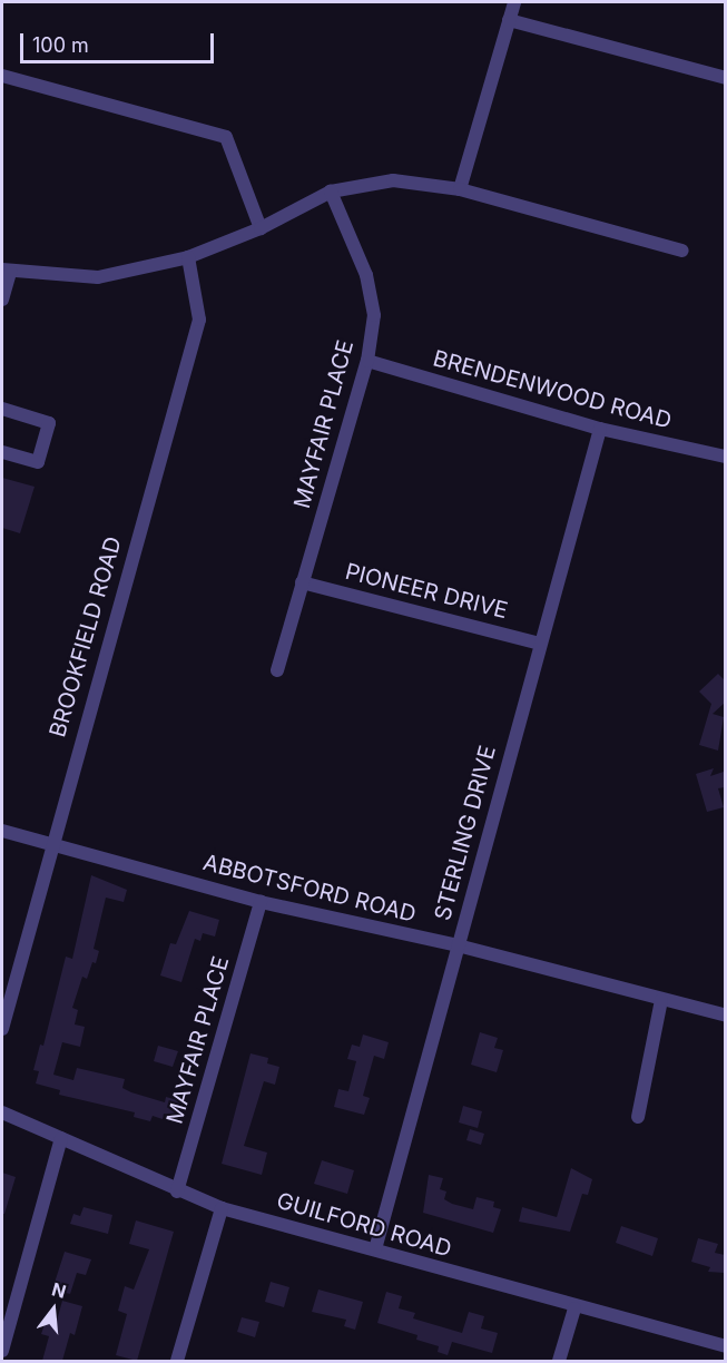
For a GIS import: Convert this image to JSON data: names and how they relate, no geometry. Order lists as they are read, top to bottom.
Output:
{
  "streets": {
    "street": [
      "BRENDENWOOD ROAD",
      "MAYFAIR PLACE",
      "PIONEER DRIVE",
      "BROOKFIELD ROAD",
      "STERLING DRIVE",
      "ABBOTSFORD ROAD",
      "GUILFORD ROAD"
    ]
  },
  "crossings": [
    ["BRENDENWOOD ROAD", "MAYFAIR PLACE"],
    ["BRENDENWOOD ROAD", "STERLING DRIVE"],
    ["MAYFAIR PLACE", "PIONEER DRIVE"],
    ["MAYFAIR PLACE", "ABBOTSFORD ROAD"],
    ["MAYFAIR PLACE", "GUILFORD ROAD"],
    ["PIONEER DRIVE", "STERLING DRIVE"],
    ["BROOKFIELD ROAD", "ABBOTSFORD ROAD"],
    ["STERLING DRIVE", "ABBOTSFORD ROAD"],
    ["STERLING DRIVE", "GUILFORD ROAD"]
  ],
  "scale_bar": "100 m",
  "north": "top"
}
